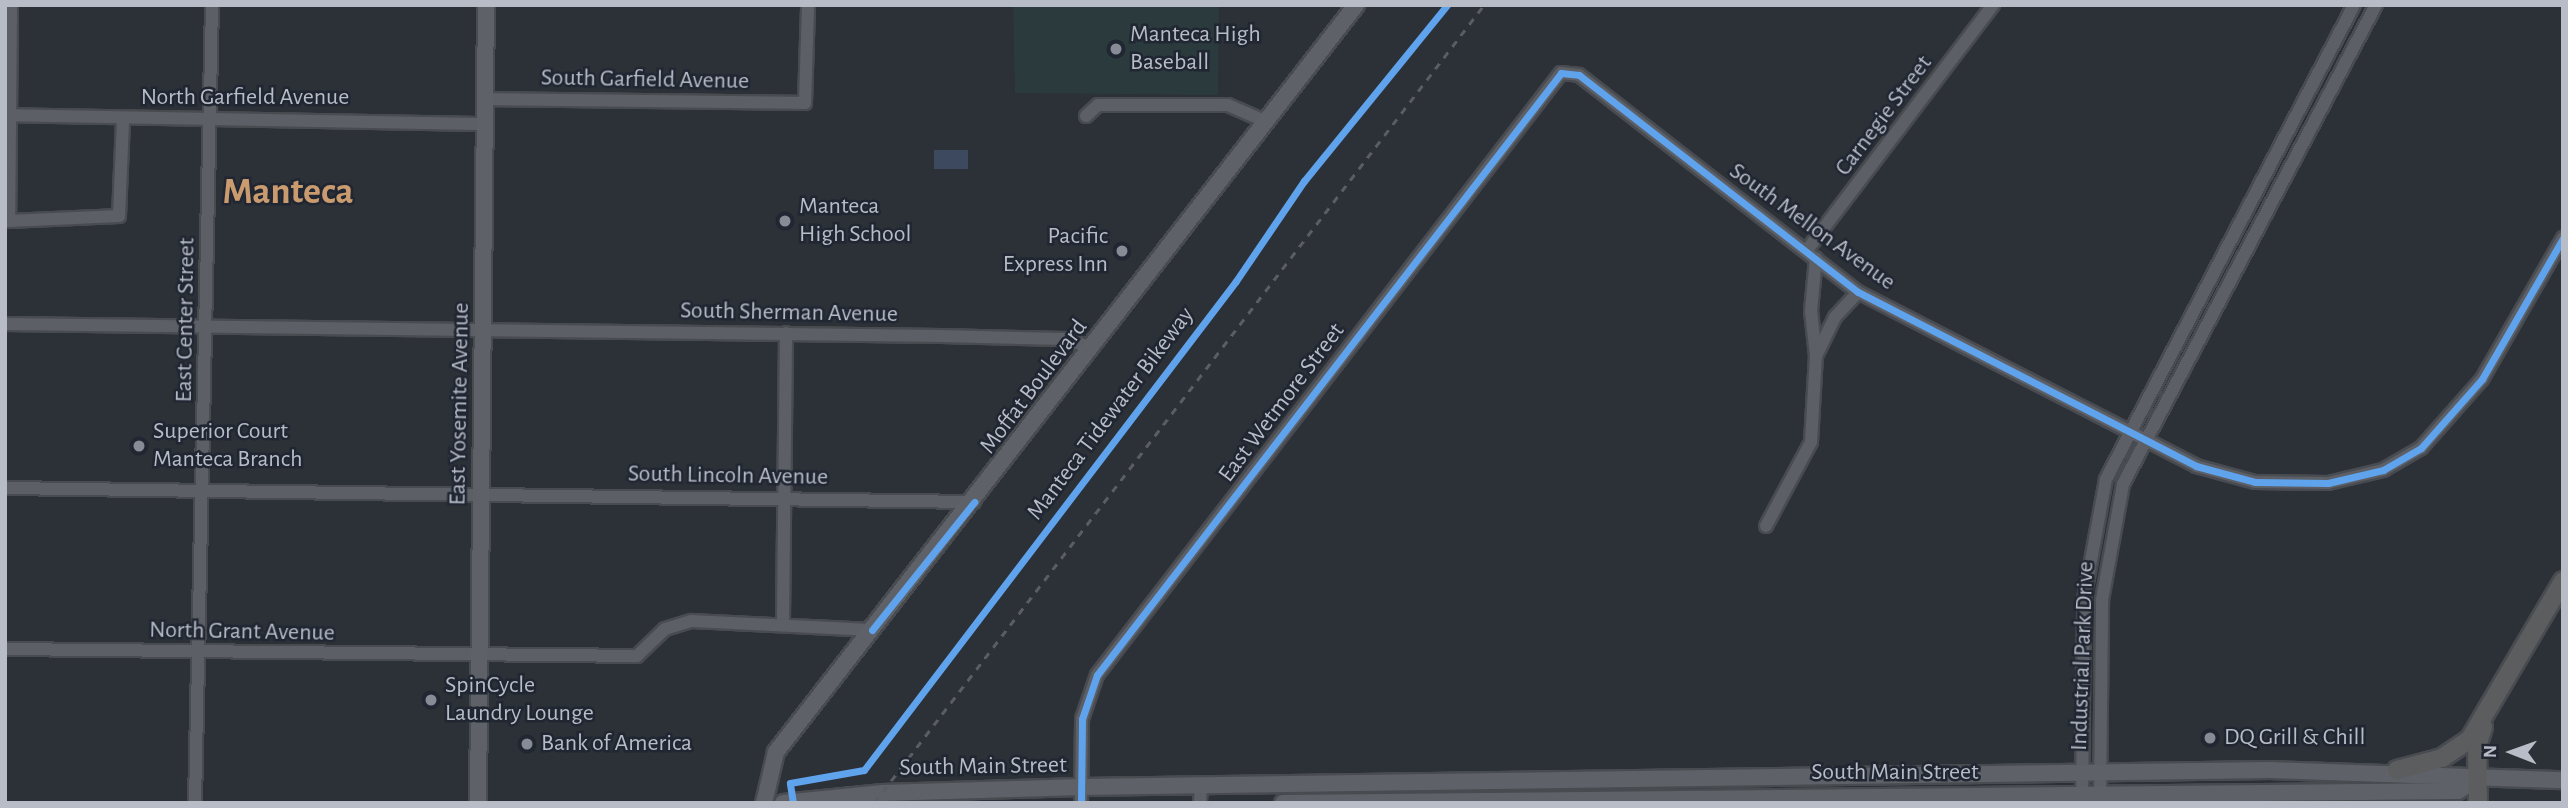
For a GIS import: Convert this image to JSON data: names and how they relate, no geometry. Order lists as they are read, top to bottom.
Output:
{
  "streets": {
    "main road": ["Moffat Boulevard", "East Yosemite Avenue", "South Main Street"],
    "street": [
      "South Garfield Avenue",
      "North Garfield Avenue",
      "Carnegie Street",
      "South Mellon Avenue",
      "South Sherman Avenue",
      "East Center Street",
      "East Wetmore Street",
      "South Lincoln Avenue",
      "North Grant Avenue",
      "Industrial Park Drive"
    ],
    "cycle path": ["Manteca Tidewater Bikeway"]
  },
  "crossings": [
    ["South Garfield Avenue", "East Yosemite Avenue"],
    ["North Garfield Avenue", "East Center Street"],
    ["North Garfield Avenue", "East Yosemite Avenue"],
    ["Carnegie Street", "South Mellon Avenue"],
    ["South Mellon Avenue", "East Wetmore Street"],
    ["South Mellon Avenue", "Industrial Park Drive"],
    ["South Sherman Avenue", "East Center Street"],
    ["South Sherman Avenue", "Moffat Boulevard"],
    ["South Sherman Avenue", "East Yosemite Avenue"],
    ["East Center Street", "South Lincoln Avenue"],
    ["East Center Street", "North Grant Avenue"],
    ["Moffat Boulevard", "South Lincoln Avenue"],
    ["Moffat Boulevard", "North Grant Avenue"],
    ["East Wetmore Street", "South Main Street"],
    ["East Yosemite Avenue", "South Lincoln Avenue"],
    ["East Yosemite Avenue", "North Grant Avenue"],
    ["Industrial Park Drive", "South Main Street"]
  ],
  "districts": ["Manteca"],
  "places": [
    "Manteca High Baseball",
    "Manteca High School",
    "Pacific Express Inn",
    "Superior Court Manteca Branch",
    "SpinCycle Laundry Lounge",
    "DQ Grill & Chill",
    "Bank of America"
  ],
  "north": "left"
}
